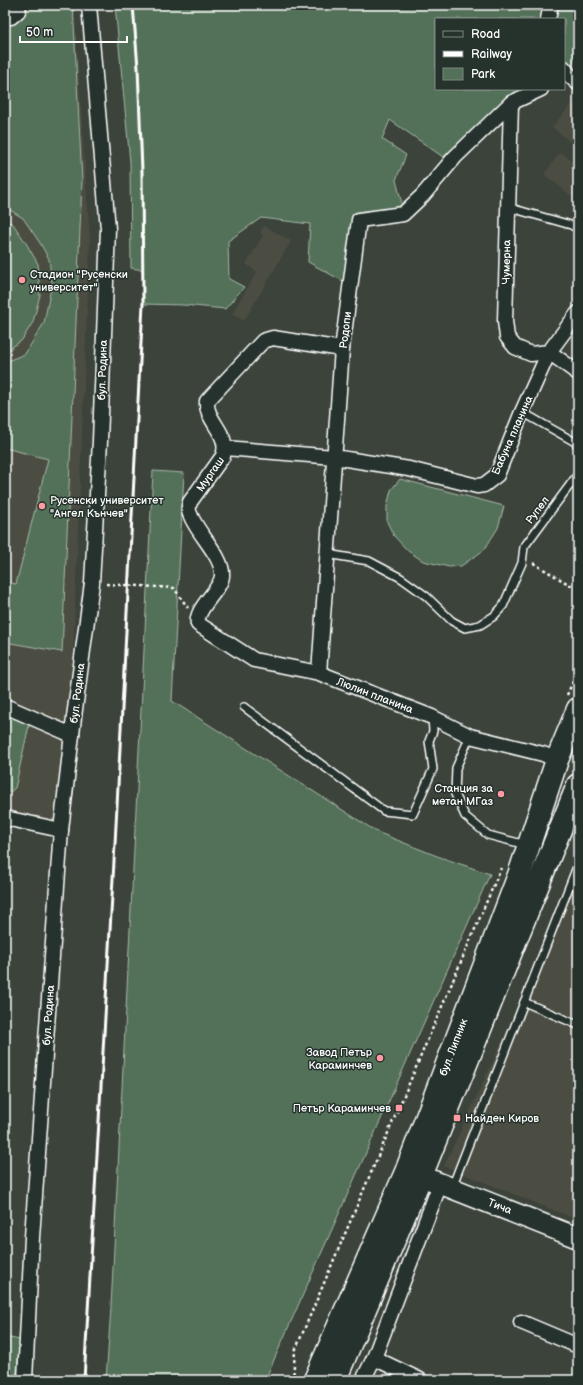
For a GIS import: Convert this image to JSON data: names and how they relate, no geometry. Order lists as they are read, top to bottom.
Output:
{
  "streets": {
    "main road": ["бул. Липник"],
    "street": [
      "Чумерна",
      "Родопи",
      "бул. Родина",
      "Бабуна планина",
      "Мургаш",
      "Люлин планина",
      "Тича"
    ],
    "lane": ["Рупел"]
  },
  "crossings": [
    ["Чумерна", "Родопи"],
    ["Чумерна", "Бабуна планина"],
    ["Родопи", "Бабуна планина"],
    ["Родопи", "Мургаш"],
    ["Родопи", "Рупел"],
    ["Родопи", "Люлин планина"],
    ["Бабуна планина", "Мургаш"],
    ["Мургаш", "Люлин планина"],
    ["Люлин планина", "бул. Липник"],
    ["бул. Липник", "Тича"]
  ],
  "places": {
    "other": [
      "Стадион \"Русенски университет\"",
      "Русенски университет \"Ангел Кънчев\"",
      "Станция за метан МГаз",
      "Завод Петър Караминчев"
    ],
    "transit": ["Петър Караминчев", "Найден Киров"]
  },
  "legend": ["Road", "Railway", "Park"],
  "scale_bar": "50 m"
}
